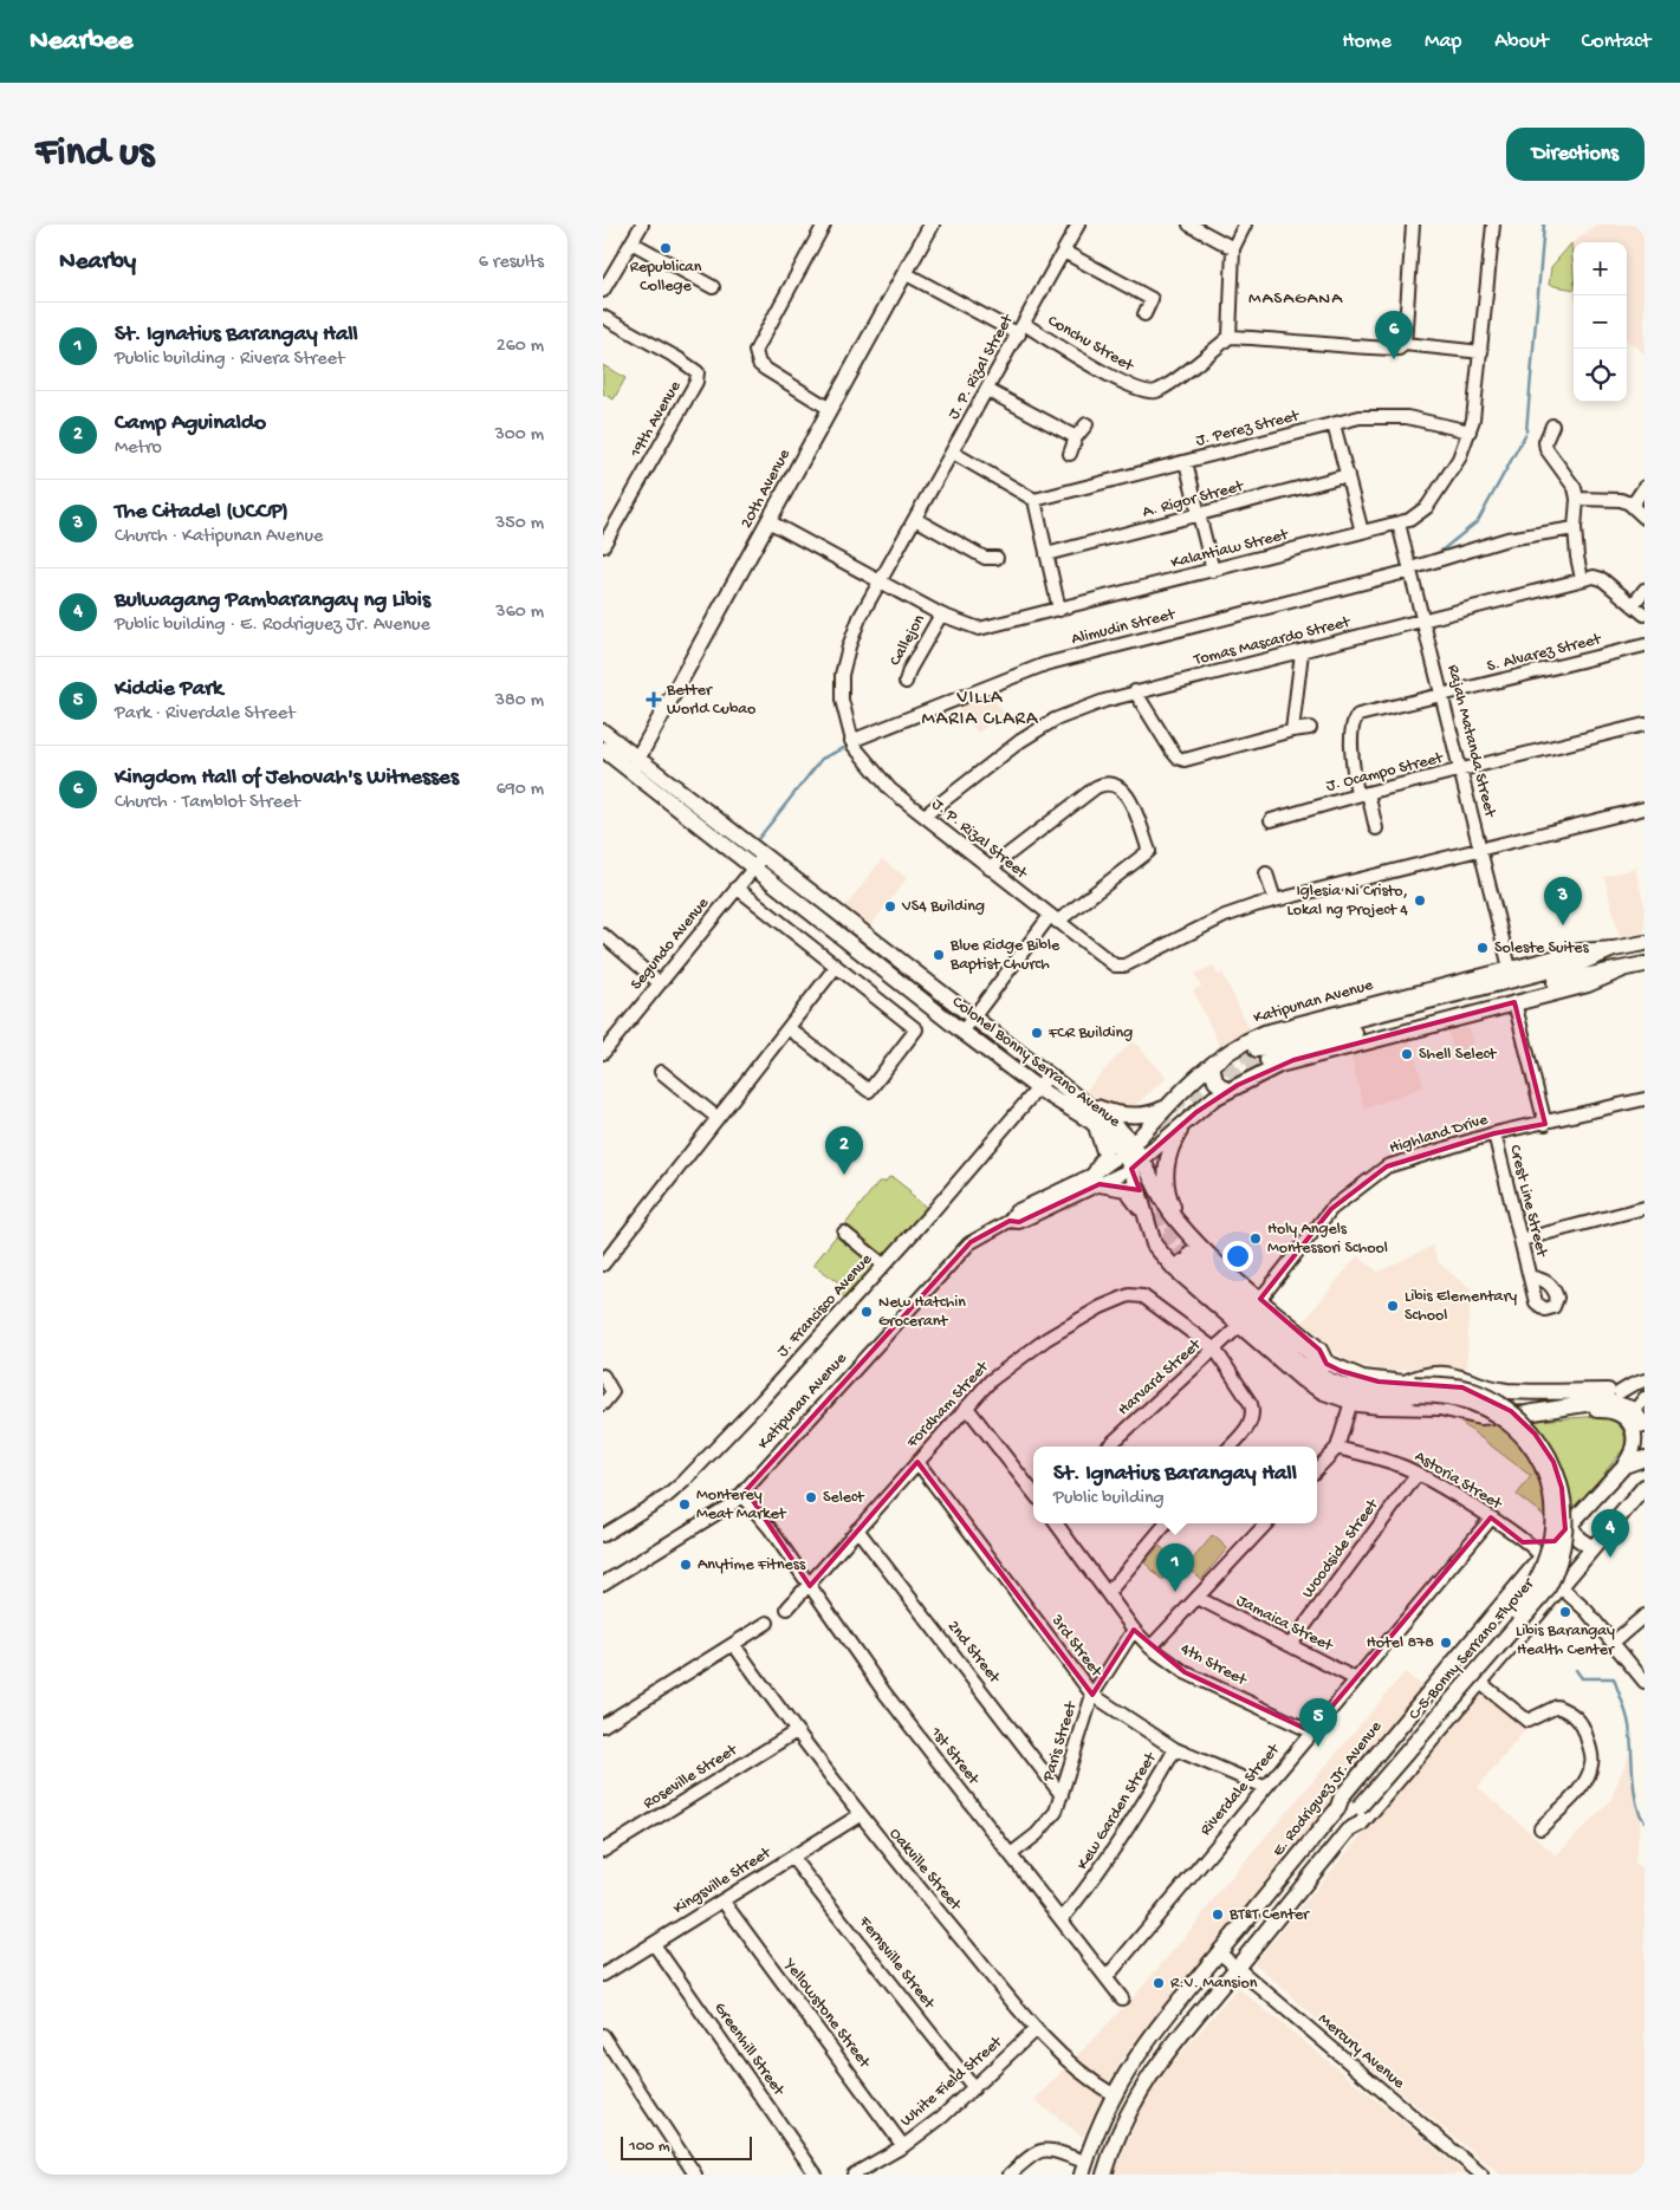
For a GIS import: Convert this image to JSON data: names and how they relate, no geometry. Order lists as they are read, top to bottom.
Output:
{
  "streets": {
    "main road": [
      "20th Avenue",
      "Katipunan Avenue",
      "Colonel Bonny Serrano Avenue",
      "C-5-Bonny Serrano Flyover",
      "E. Rodriguez Jr. Avenue"
    ],
    "street": [
      "Conchu Street",
      "J. P. Rizal Street",
      "19th Avenue",
      "J. Perez Street",
      "A. Rigor Street",
      "Kalantiaw Street",
      "Alimudin Street",
      "Callejon",
      "Tomas Mascardo Street",
      "S. Alvarez Street",
      "Rajah Matanda Street",
      "J. Ocampo Street",
      "Segundo Avenue",
      "Highland Drive",
      "Crest Line Street",
      "J. Francisco Avenue",
      "Harvard Street",
      "Fordham Street",
      "Astoria Street",
      "Woodside Street",
      "Jamaica Street",
      "3rd Street",
      "2nd Street",
      "4th Street",
      "Paris Street",
      "1st Street",
      "Roseville Street",
      "Riverdale Street",
      "Kew Garden Street",
      "Oakville Street",
      "Kingsville Street",
      "Fernsville Street",
      "Yellowstone Street",
      "Greenhill Street",
      "Mercury Avenue",
      "White Field Street"
    ]
  },
  "crossings": [
    ["Conchu Street", "J. P. Rizal Street"],
    ["Conchu Street", "20th Avenue"],
    ["J. P. Rizal Street", "Kalantiaw Street"],
    ["J. P. Rizal Street", "Alimudin Street"],
    ["J. P. Rizal Street", "Tomas Mascardo Street"],
    ["J. P. Rizal Street", "Rajah Matanda Street"],
    ["J. Perez Street", "Kalantiaw Street"],
    ["20th Avenue", "Kalantiaw Street"],
    ["20th Avenue", "Colonel Bonny Serrano Avenue"],
    ["Kalantiaw Street", "Callejon"],
    ["Kalantiaw Street", "Rajah Matanda Street"],
    ["Alimudin Street", "Rajah Matanda Street"],
    ["Tomas Mascardo Street", "Rajah Matanda Street"],
    ["S. Alvarez Street", "Rajah Matanda Street"],
    ["S. Alvarez Street", "J. Ocampo Street"],
    ["Rajah Matanda Street", "J. Ocampo Street"],
    ["Rajah Matanda Street", "Katipunan Avenue"],
    ["Segundo Avenue", "Colonel Bonny Serrano Avenue"],
    ["Katipunan Avenue", "Colonel Bonny Serrano Avenue"],
    ["Katipunan Avenue", "1st Street"],
    ["Colonel Bonny Serrano Avenue", "Highland Drive"],
    ["Colonel Bonny Serrano Avenue", "J. Francisco Avenue"],
    ["Highland Drive", "Crest Line Street"],
    ["Harvard Street", "Fordham Street"],
    ["Fordham Street", "3rd Street"],
    ["Fordham Street", "2nd Street"],
    ["Fordham Street", "1st Street"],
    ["Astoria Street", "Woodside Street"],
    ["Astoria Street", "E. Rodriguez Jr. Avenue"],
    ["Astoria Street", "Riverdale Street"],
    ["Woodside Street", "Jamaica Street"],
    ["Jamaica Street", "Riverdale Street"],
    ["3rd Street", "Paris Street"],
    ["3rd Street", "Riverdale Street"],
    ["3rd Street", "Kew Garden Street"],
    ["C-5-Bonny Serrano Flyover", "E. Rodriguez Jr. Avenue"],
    ["2nd Street", "Paris Street"],
    ["4th Street", "Paris Street"],
    ["4th Street", "Riverdale Street"],
    ["Paris Street", "1st Street"],
    ["1st Street", "Riverdale Street"],
    ["1st Street", "Kew Garden Street"],
    ["Roseville Street", "Oakville Street"],
    ["E. Rodriguez Jr. Avenue", "Oakville Street"],
    ["E. Rodriguez Jr. Avenue", "Mercury Avenue"],
    ["Oakville Street", "Kingsville Street"],
    ["Oakville Street", "White Field Street"],
    ["Kingsville Street", "Fernsville Street"],
    ["Kingsville Street", "Yellowstone Street"],
    ["Kingsville Street", "Greenhill Street"],
    ["Fernsville Street", "White Field Street"],
    ["Yellowstone Street", "White Field Street"]
  ],
  "districts": ["MASAGANA", "VILLA MARIA CLARA"],
  "places": {
    "other": [
      "Republican College",
      "Iglesia Ni Cristo, Lokal ng Project 4",
      "VS4 Building",
      "Soleste Suites",
      "Blue Ridge Bible Baptist Church",
      "FCR Building",
      "Shell Select",
      "Holy Angels Montessori School",
      "Libis Elementary School",
      "New Hatchin Grocerant",
      "Select",
      "Monterey Meat Market",
      "Anytime Fitness",
      "Libis Barangay Health Center",
      "Hotel 878",
      "BT&T Center",
      "R.V. Mansion"
    ],
    "health": ["Better World Cubao"]
  },
  "scale_bar": "100 m",
  "page": {
    "header": "Nearbee",
    "nav": [
      "Home",
      "Map",
      "About",
      "Contact"
    ],
    "buttons": "Directions",
    "title": "Find us",
    "heading": ["Nearby", "6 results"],
    "map_buttons": ["+", "−"],
    "list": [
      {
        "mark": "1",
        "name": "St. Ignatius Barangay Hall",
        "note": "Public building · Rivera Street",
        "value": "260 m"
      },
      {
        "mark": "2",
        "name": "Camp Aguinaldo",
        "note": "Metro",
        "value": "300 m"
      },
      {
        "mark": "3",
        "name": "The Citadel (UCCP)",
        "note": "Church · Katipunan Avenue",
        "value": "350 m"
      },
      {
        "mark": "4",
        "name": "Bulwagang Pambarangay ng Libis",
        "note": "Public building · E. Rodriguez Jr. Avenue",
        "value": "360 m"
      },
      {
        "mark": "5",
        "name": "Kiddie Park",
        "note": "Park · Riverdale Street",
        "value": "380 m"
      },
      {
        "mark": "6",
        "name": "Kingdom Hall of Jehovah's Witnesses",
        "note": "Church · Tamblot Street",
        "value": "690 m"
      }
    ],
    "pins": [
      "6",
      "3",
      "2",
      "4",
      "1",
      "5"
    ],
    "popup": ["St. Ignatius Barangay Hall", "Public building"],
    "scale": "100 m"
  }
}
